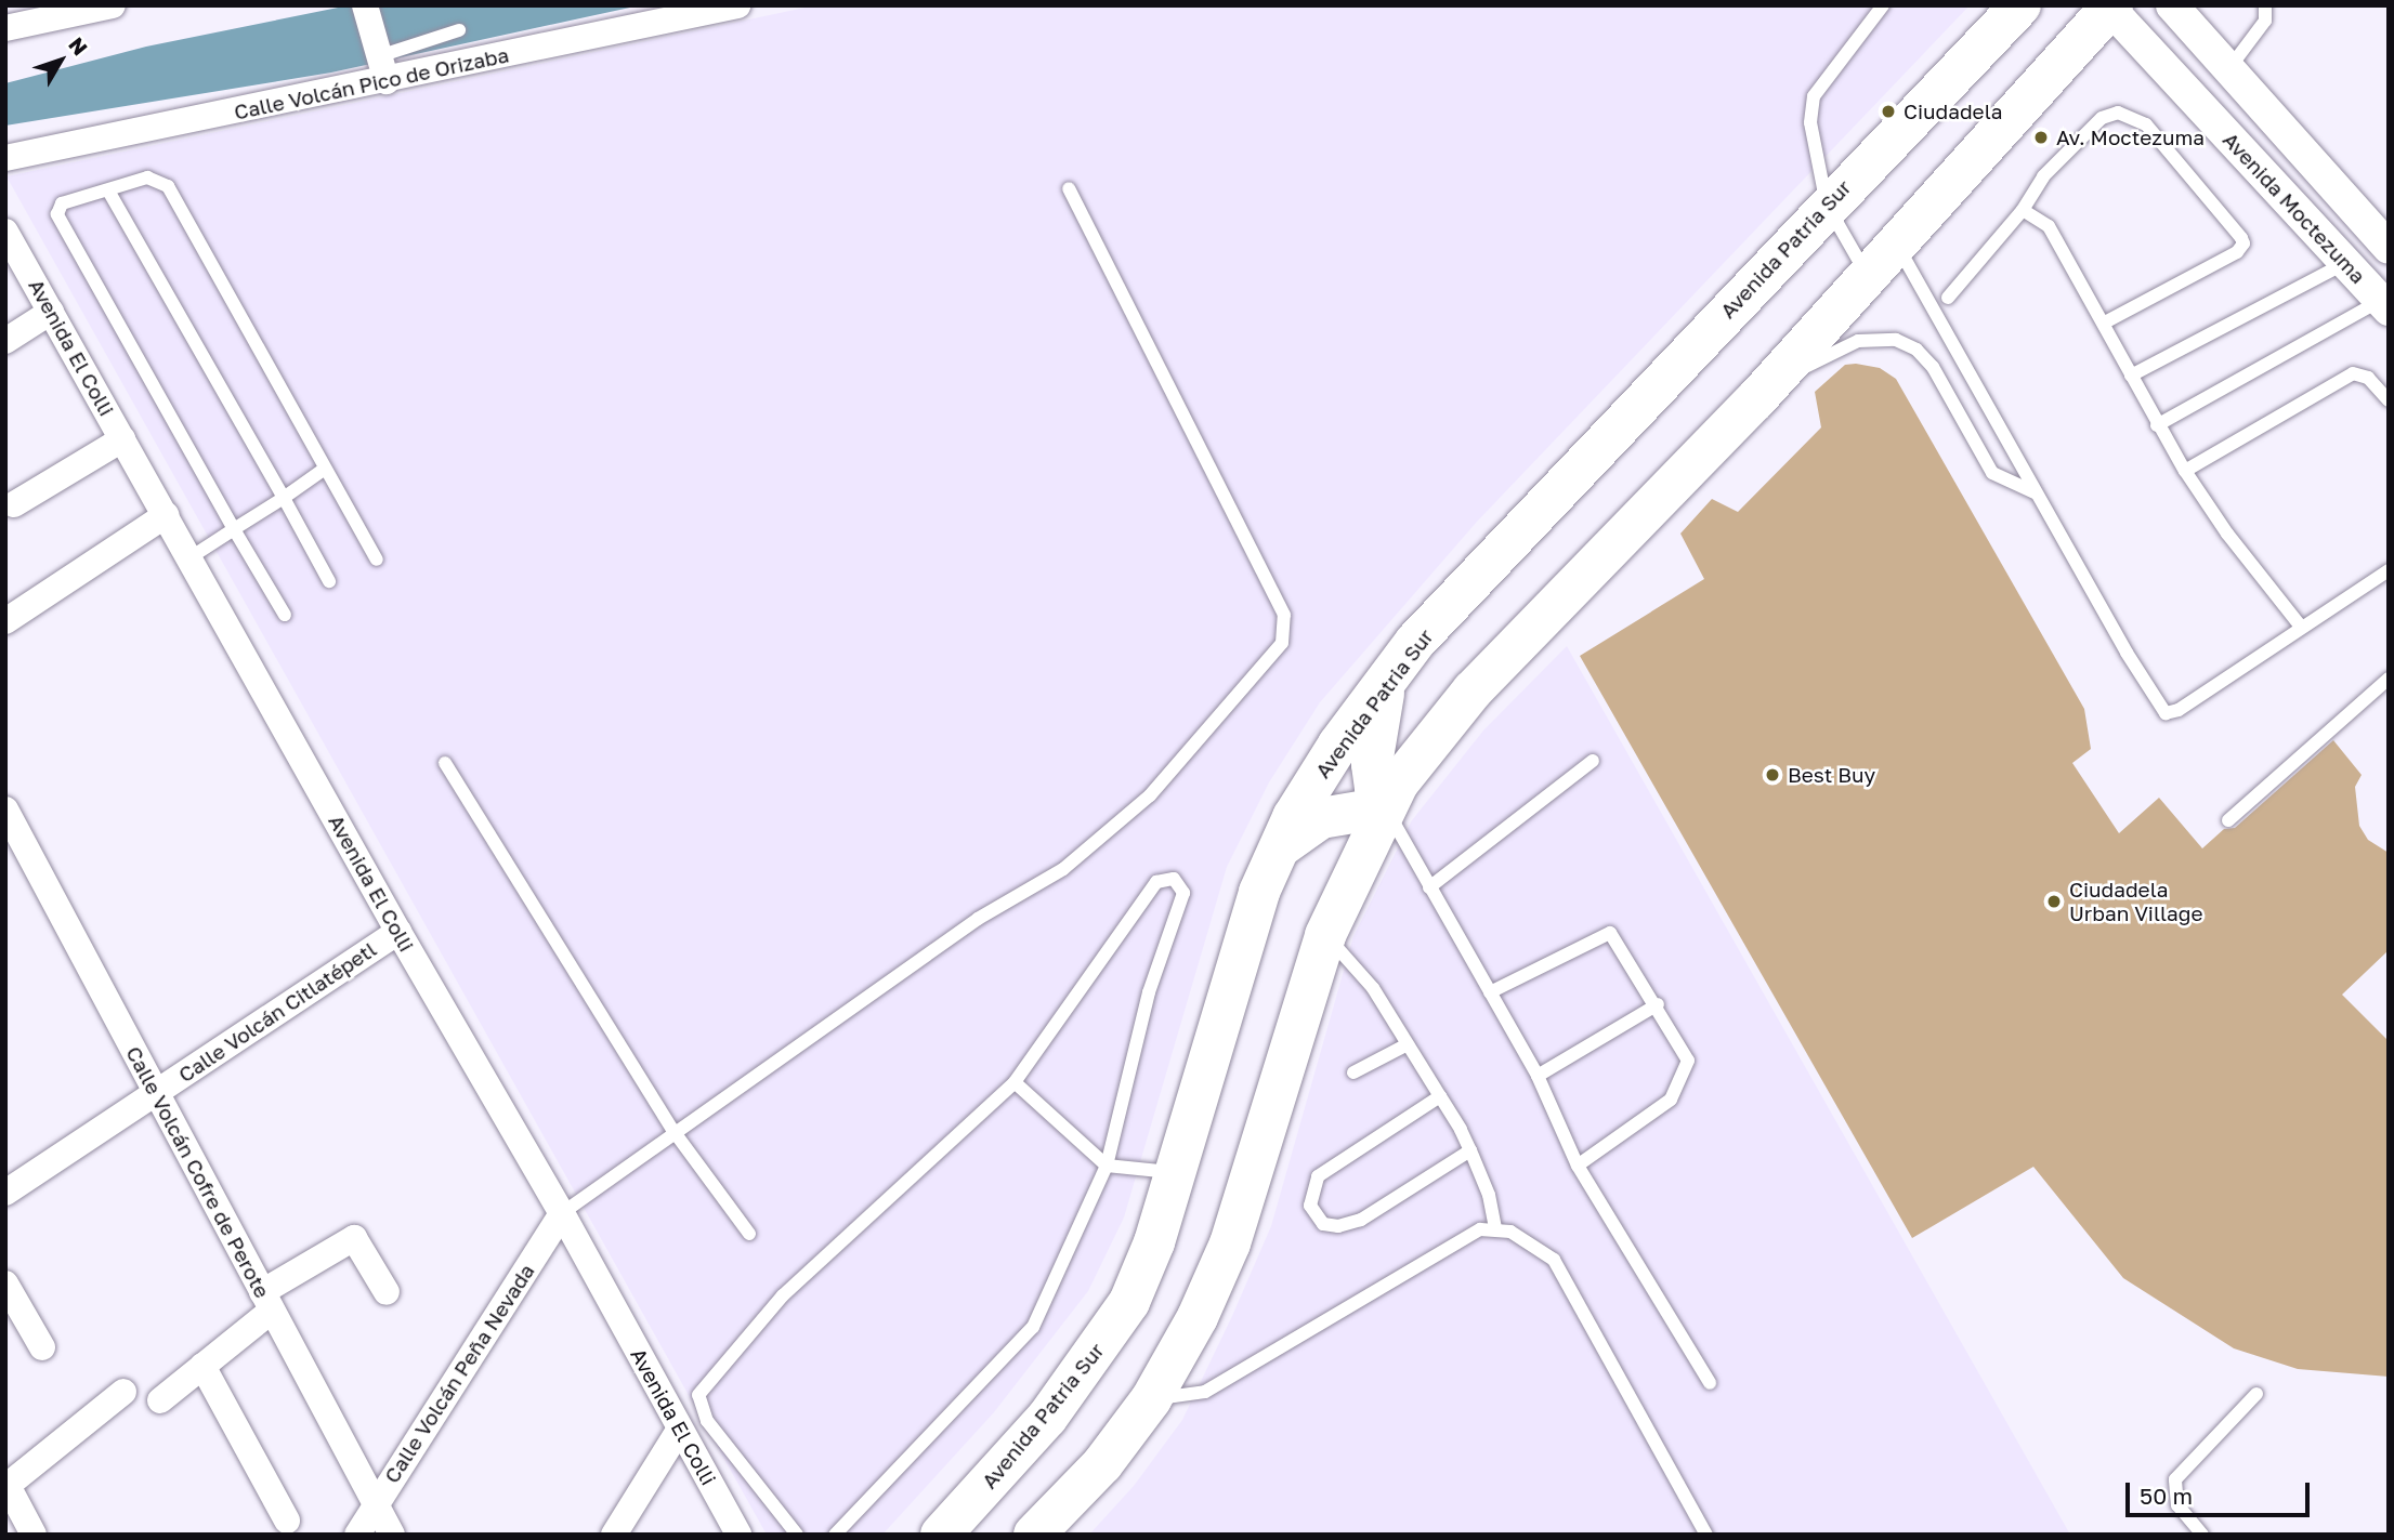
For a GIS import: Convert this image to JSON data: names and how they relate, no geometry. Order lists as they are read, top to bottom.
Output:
{
  "streets": {
    "main road": ["Avenida Patria Sur"],
    "street": [
      "Calle Volcán Pico de Orizaba",
      "Avenida Moctezuma",
      "Avenida El Colli",
      "Calle Volcán Citlatépetl",
      "Calle Volcán Cofre de Perote",
      "Calle Volcán Peña Nevada"
    ]
  },
  "crossings": [
    ["Avenida El Colli", "Calle Volcán Citlatépetl"],
    ["Avenida El Colli", "Calle Volcán Peña Nevada"],
    ["Calle Volcán Citlatépetl", "Calle Volcán Cofre de Perote"],
    ["Calle Volcán Cofre de Perote", "Calle Volcán Peña Nevada"]
  ],
  "places": [
    "Ciudadela",
    "Av. Moctezuma",
    "Best Buy",
    "Ciudadela Urban Village"
  ],
  "scale_bar": "50 m",
  "north": "top right"
}
